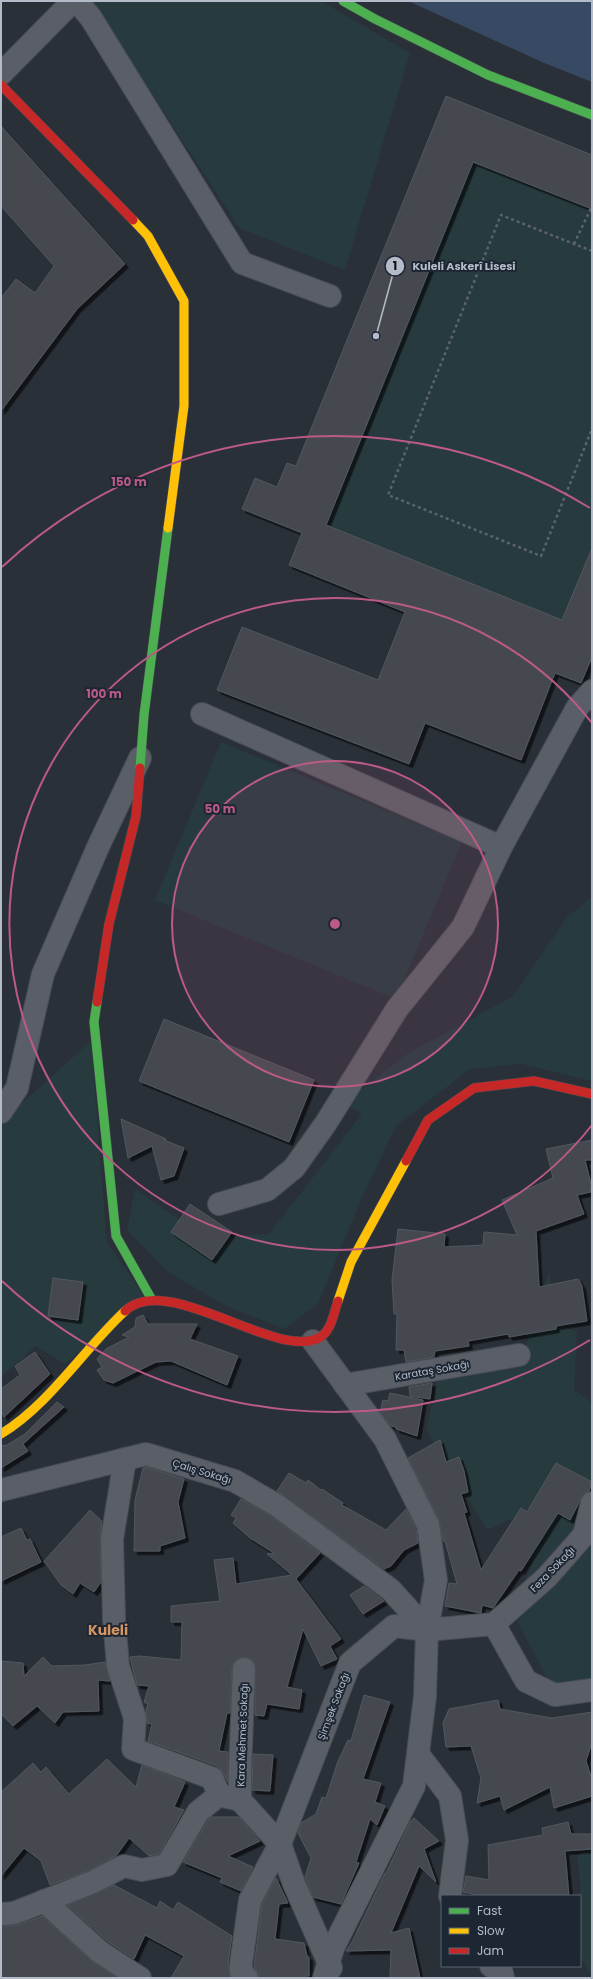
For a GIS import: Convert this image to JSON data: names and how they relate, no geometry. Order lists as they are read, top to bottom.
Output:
{
  "streets": {
    "street": [
      "Karataş Sokağı",
      "Çalış Sokağı",
      "Feza Sokağı",
      "Şimşek Sokağı",
      "Kara Mehmet Sokağı"
    ]
  },
  "crossings": [
    ["Çalış Sokağı", "Şimşek Sokağı"],
    ["Feza Sokağı", "Şimşek Sokağı"]
  ],
  "districts": ["Kuleli"],
  "places": ["Kuleli Askerî Lisesi"],
  "legend": ["Fast", "Slow", "Jam"],
  "rings": ["150 m", "100 m", "50 m"]
}
